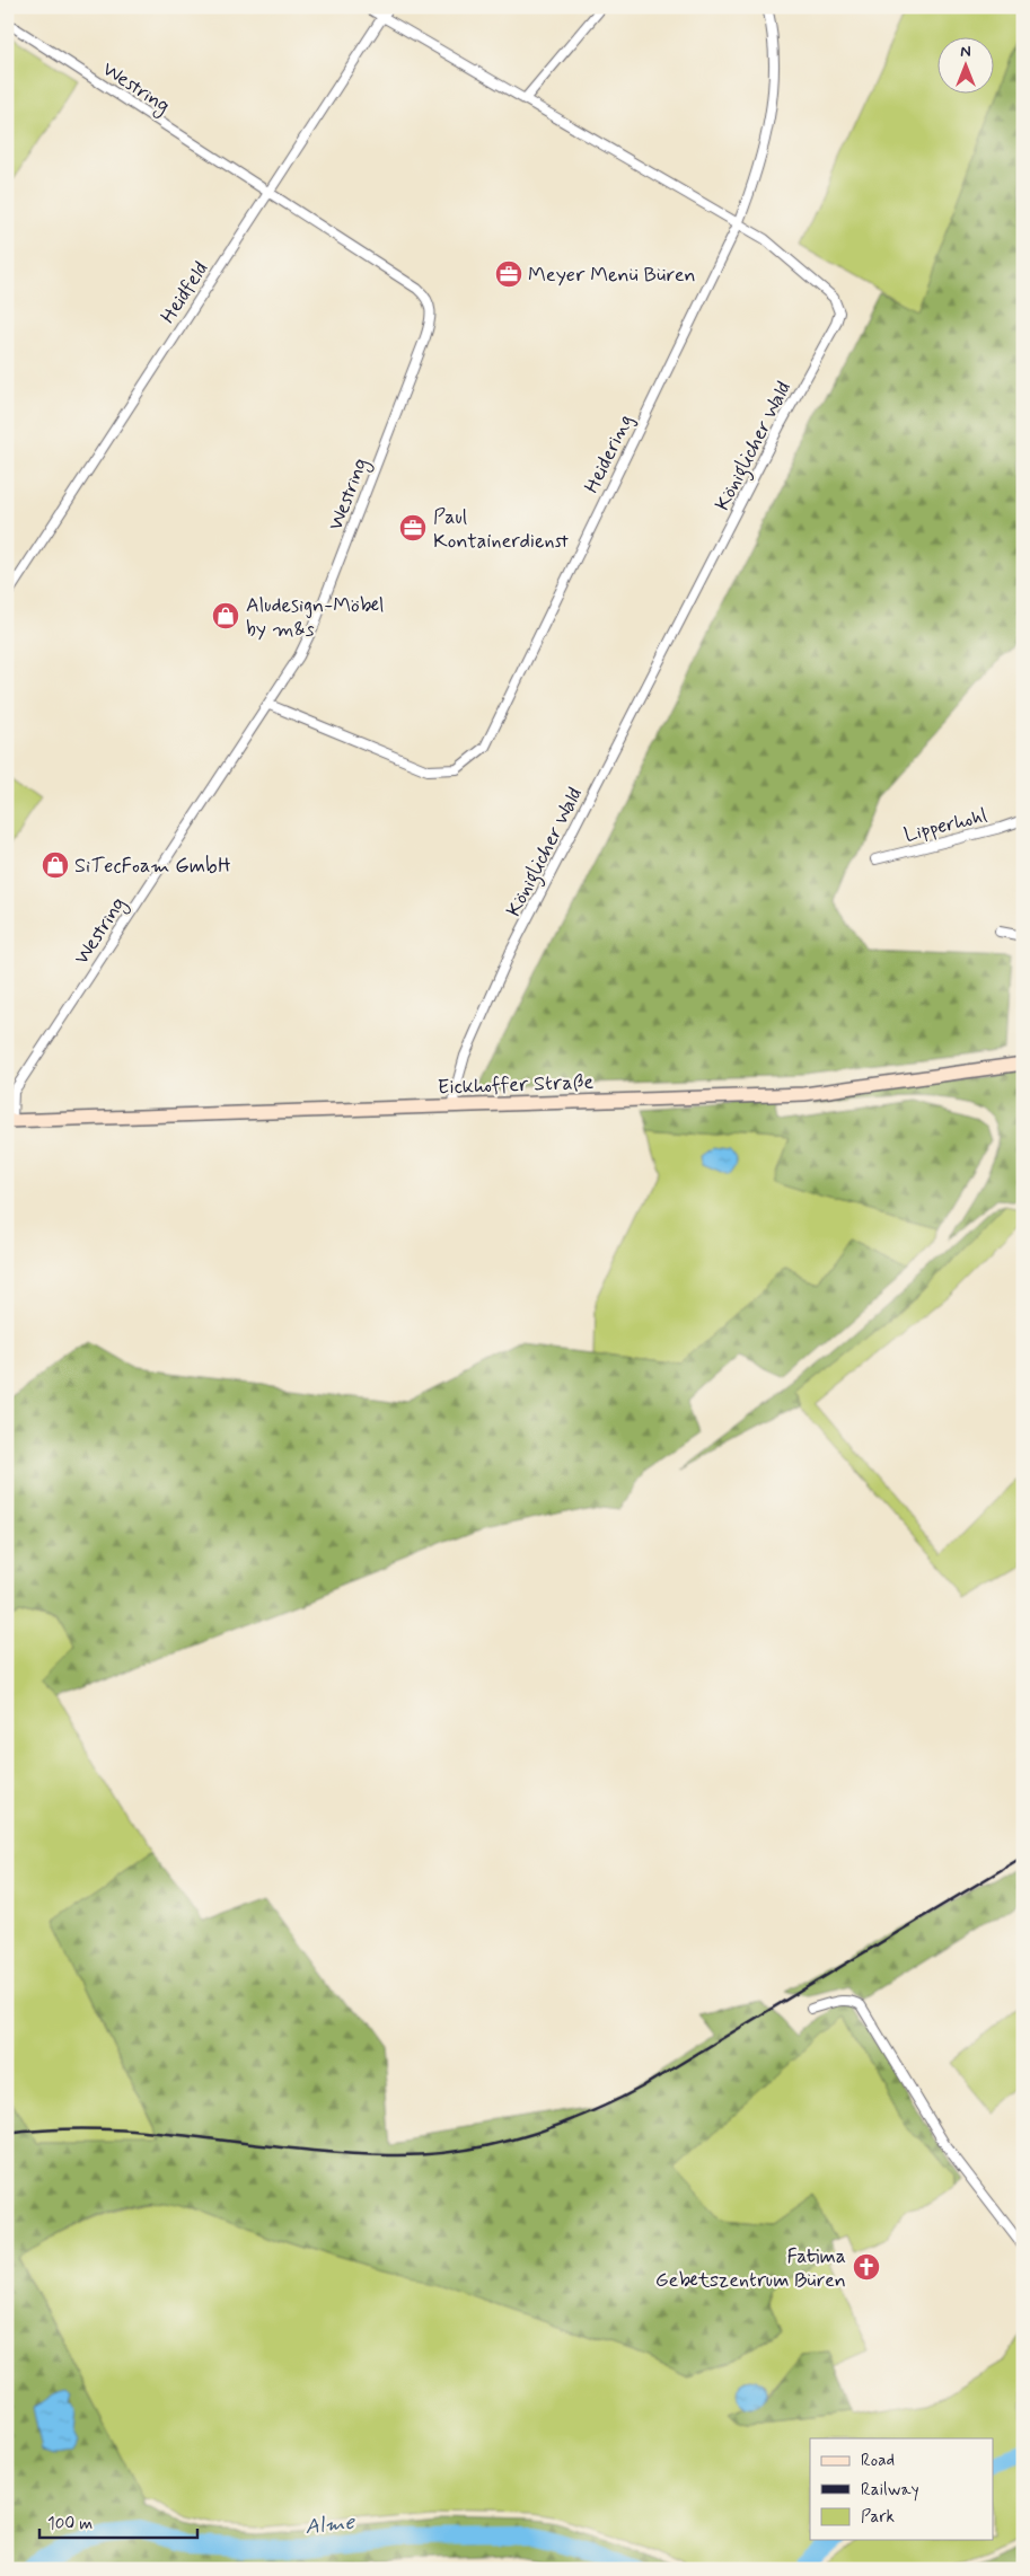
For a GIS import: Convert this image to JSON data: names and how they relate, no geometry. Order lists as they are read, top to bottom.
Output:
{
  "streets": {
    "main road": ["Eickhoffer Straße"],
    "street": [
      "Westring",
      "Heidfeld",
      "Königlicher Wald",
      "Heidering",
      "Lipperhohl"
    ]
  },
  "crossings": [
    ["Westring", "Heidfeld"],
    ["Westring", "Heidering"],
    ["Westring", "Eickhoffer Straße"],
    ["Heidfeld", "Königlicher Wald"],
    ["Königlicher Wald", "Heidering"],
    ["Königlicher Wald", "Eickhoffer Straße"]
  ],
  "water": ["Alme"],
  "places": {
    "office": ["Meyer Menü Büren", "Paul Kontainerdienst"],
    "shop": ["Aludesign-Möbel by m&s", "SiTecFoam GmbH"],
    "church": ["Fatima Gebetszentrum Büren"]
  },
  "legend": ["Road", "Railway", "Park"],
  "scale_bar": "100 m",
  "north": "top"
}
